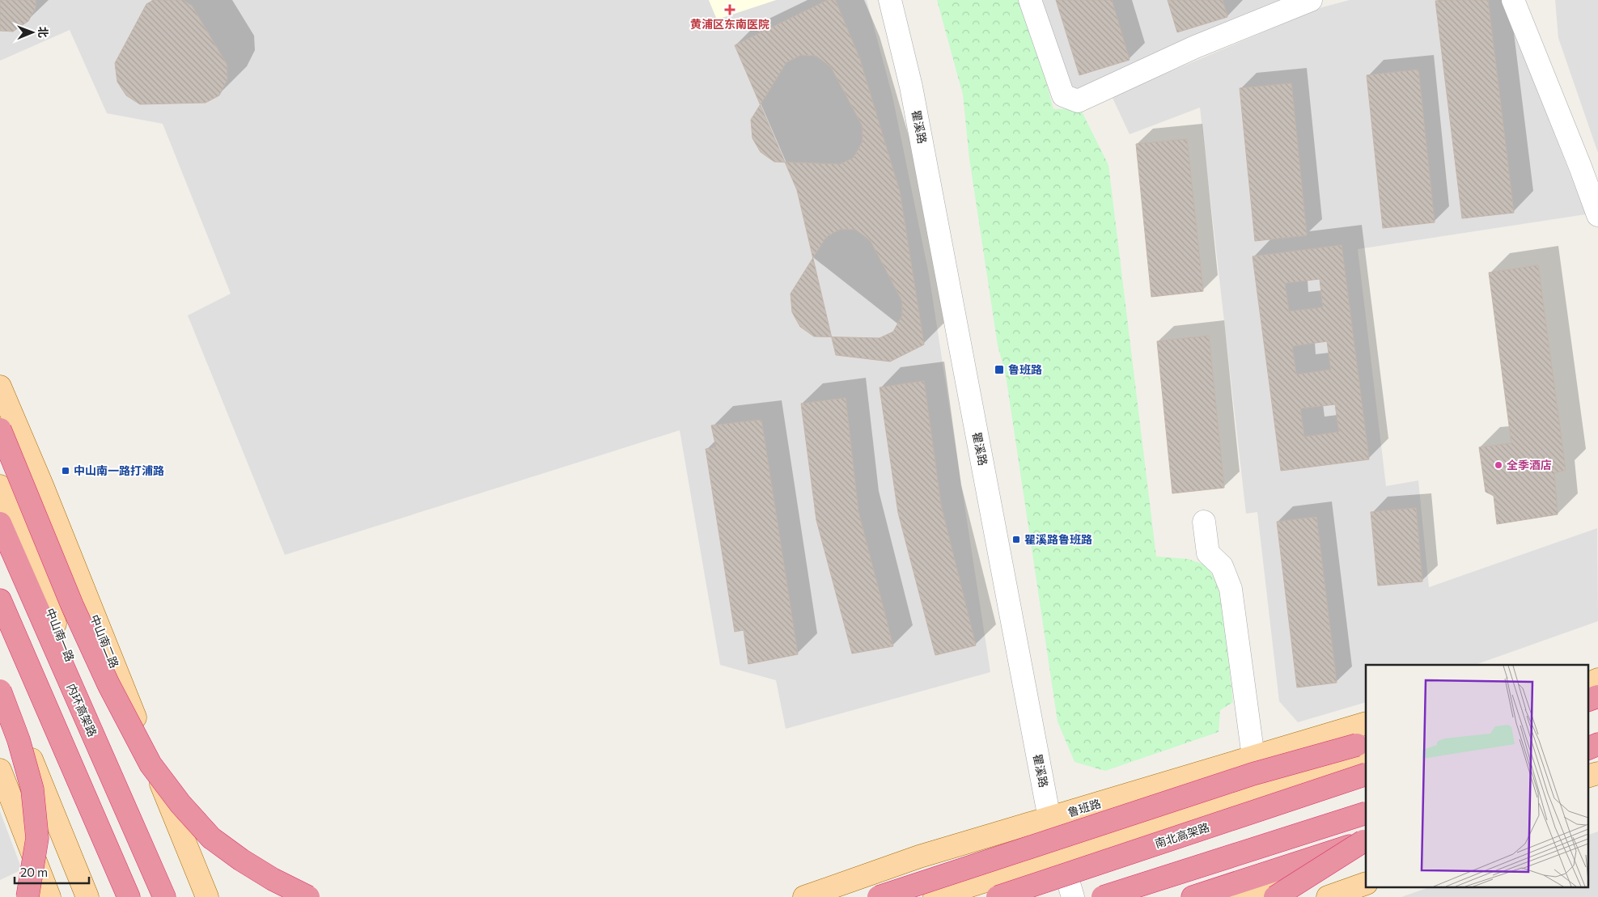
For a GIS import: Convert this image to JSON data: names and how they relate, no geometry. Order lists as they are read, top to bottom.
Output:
{
  "streets": {
    "highway": ["内环高架路", "南北高架路"],
    "main road": ["中山南一路", "中山南二路", "鲁班路"],
    "street": ["瞿溪路"]
  },
  "crossings": [
    ["瞿溪路", "鲁班路"],
    ["中山南一路", "内环高架路"]
  ],
  "places": {
    "health": ["黄浦区东南医院"],
    "transit": ["鲁班路", "中山南一路打浦路", "瞿溪路鲁班路"],
    "other": ["全季酒店"]
  },
  "scale_bar": "20 m",
  "north": "right"
}
